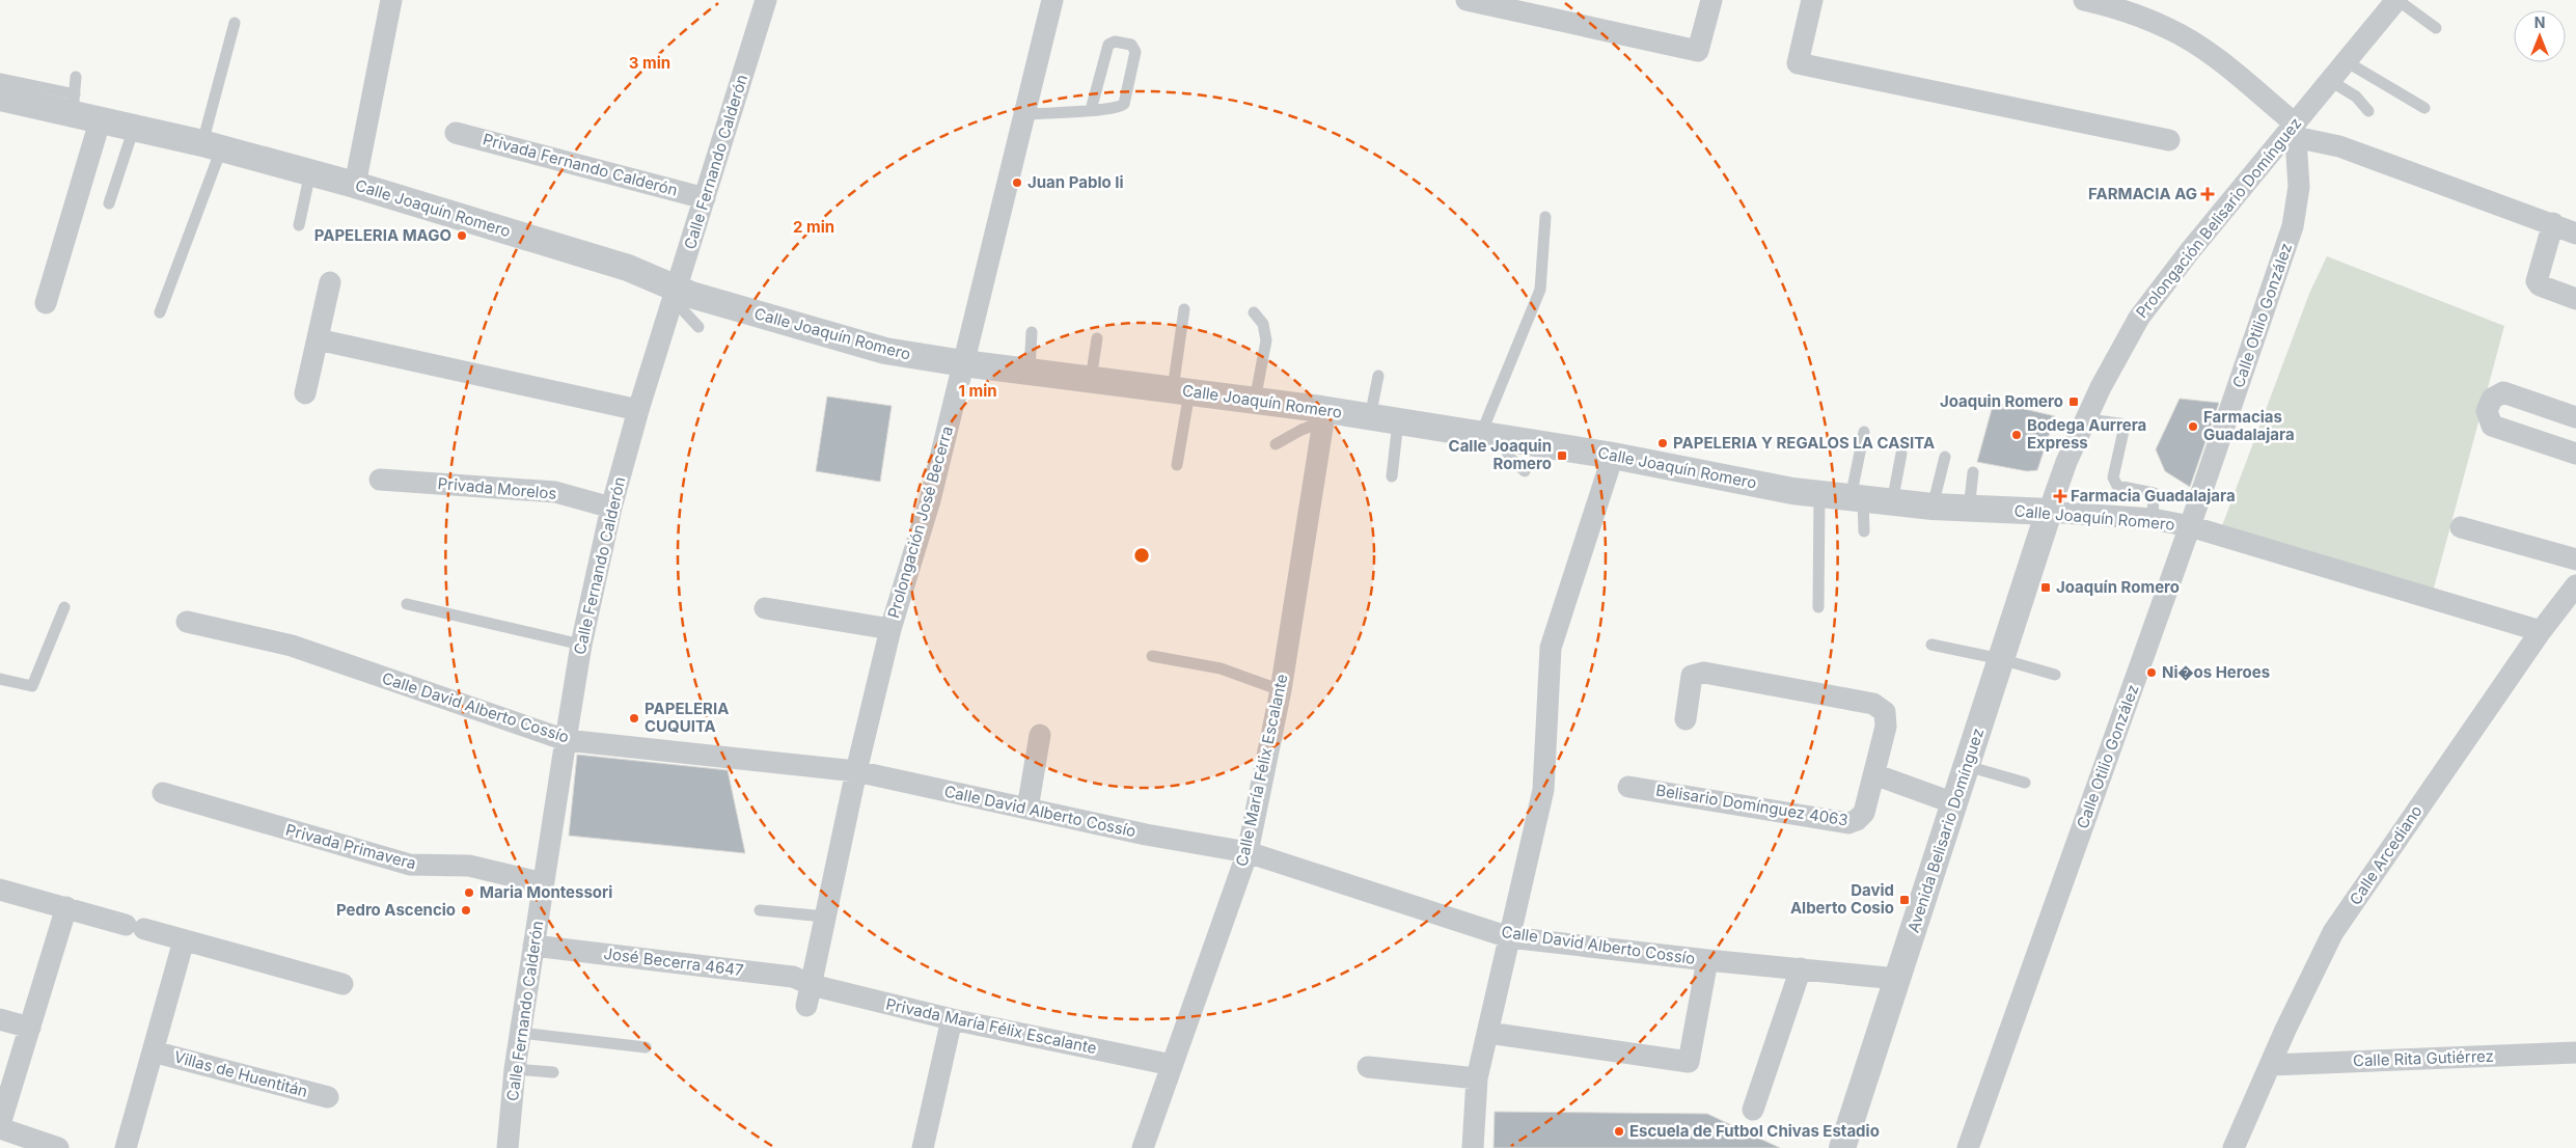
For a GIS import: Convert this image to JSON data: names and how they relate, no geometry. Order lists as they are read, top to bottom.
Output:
{
  "streets": {
    "street": [
      "Calle Fernando Calderón",
      "Privada Fernando Calderón",
      "Calle Joaquín Romero",
      "Prolongación Belisario Domínguez",
      "Calle Otilio González",
      "Privada Morelos",
      "Prolongación José Becerra",
      "Calle David Alberto Cossío",
      "Calle María Félix Escalante",
      "Belisario Domínguez 4063",
      "Avenida Belisario Domínguez",
      "Privada Primavera",
      "Calle Arcediano",
      "José Becerra 4647",
      "Privada María Félix Escalante",
      "Calle Rita Gutiérrez",
      "Villas de Huentitán"
    ]
  },
  "crossings": [
    ["Calle Fernando Calderón", "Privada Fernando Calderón"],
    ["Calle Fernando Calderón", "Calle Joaquín Romero"],
    ["Calle Fernando Calderón", "Privada Morelos"],
    ["Calle Fernando Calderón", "Calle David Alberto Cossío"],
    ["Calle Fernando Calderón", "Privada Primavera"],
    ["Calle Fernando Calderón", "José Becerra 4647"],
    ["Calle Joaquín Romero", "Prolongación Belisario Domínguez"],
    ["Calle Joaquín Romero", "Calle Otilio González"],
    ["Calle Joaquín Romero", "Prolongación José Becerra"],
    ["Calle Joaquín Romero", "Calle María Félix Escalante"],
    ["Calle Joaquín Romero", "Avenida Belisario Domínguez"],
    ["Calle Joaquín Romero", "Calle Arcediano"],
    ["Prolongación Belisario Domínguez", "Calle Otilio González"],
    ["Prolongación Belisario Domínguez", "Avenida Belisario Domínguez"],
    ["Prolongación José Becerra", "Calle David Alberto Cossío"],
    ["Prolongación José Becerra", "José Becerra 4647"],
    ["Prolongación José Becerra", "Privada María Félix Escalante"],
    ["Calle David Alberto Cossío", "Calle María Félix Escalante"],
    ["Calle David Alberto Cossío", "Avenida Belisario Domínguez"],
    ["Calle María Félix Escalante", "Privada María Félix Escalante"],
    ["Calle Arcediano", "Calle Rita Gutiérrez"],
    ["José Becerra 4647", "Privada María Félix Escalante"]
  ],
  "places": {
    "other": [
      "Juan Pablo Ii",
      "PAPELERIA MAGO",
      "Farmacias Guadalajara",
      "Bodega Aurrera Express",
      "PAPELERIA Y REGALOS LA CASITA",
      "Ni�os Heroes",
      "PAPELERIA CUQUITA",
      "Maria Montessori",
      "Pedro Ascencio",
      "Escuela de Futbol Chivas Estadio"
    ],
    "health": ["FARMACIA AG", "Farmacia Guadalajara"],
    "transit": [
      "Joaquin Romero",
      "Calle Joaquin Romero",
      "Joaquín Romero",
      "David Alberto Cosio"
    ]
  },
  "north": "top",
  "rings": ["3 min", "2 min", "1 min"]
}
